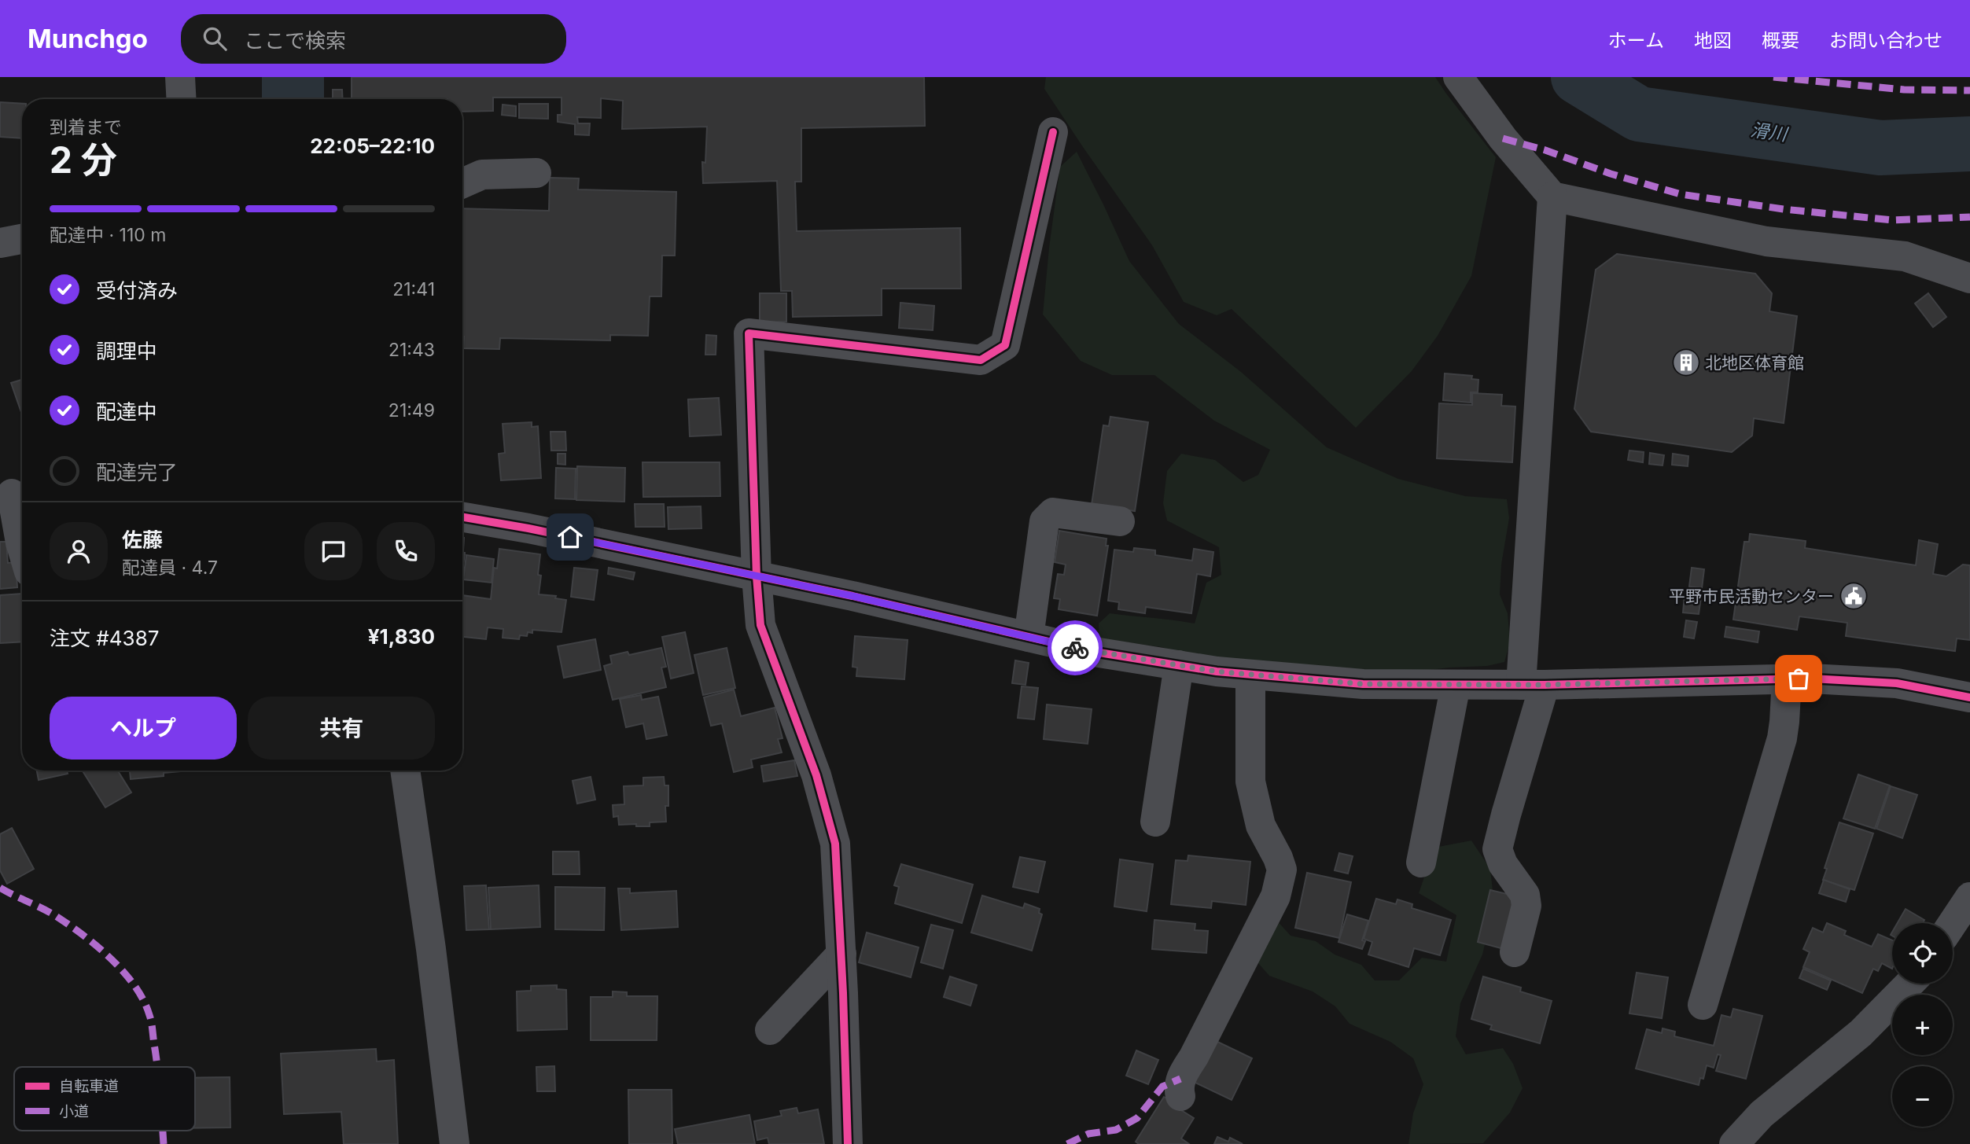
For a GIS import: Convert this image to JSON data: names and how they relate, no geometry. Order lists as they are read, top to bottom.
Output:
{
  "water": ["滑川"],
  "places": {
    "building": ["北地区体育館"],
    "public building": ["平野市民活動センター"]
  },
  "legend": ["自転車道", "小道"],
  "page": {
    "header": "Munchgo",
    "search": "ここで検索",
    "nav": [
      "ホーム",
      "地図",
      "概要",
      "お問い合わせ"
    ],
    "heading": ["2 分", "到着まで", "22:05–22:10"],
    "panel": [
      "佐藤",
      "配達員 · 4.7",
      "注文 #4387",
      "¥1,830"
    ],
    "bar": "配達中 · 110 m",
    "list": [
      ["受付済み", "21:41"],
      ["調理中", "21:43"],
      ["配達中", "21:49"],
      "配達完了"
    ],
    "buttons": ["ヘルプ", "共有"],
    "map_buttons": ["+", "−"]
  }
}
